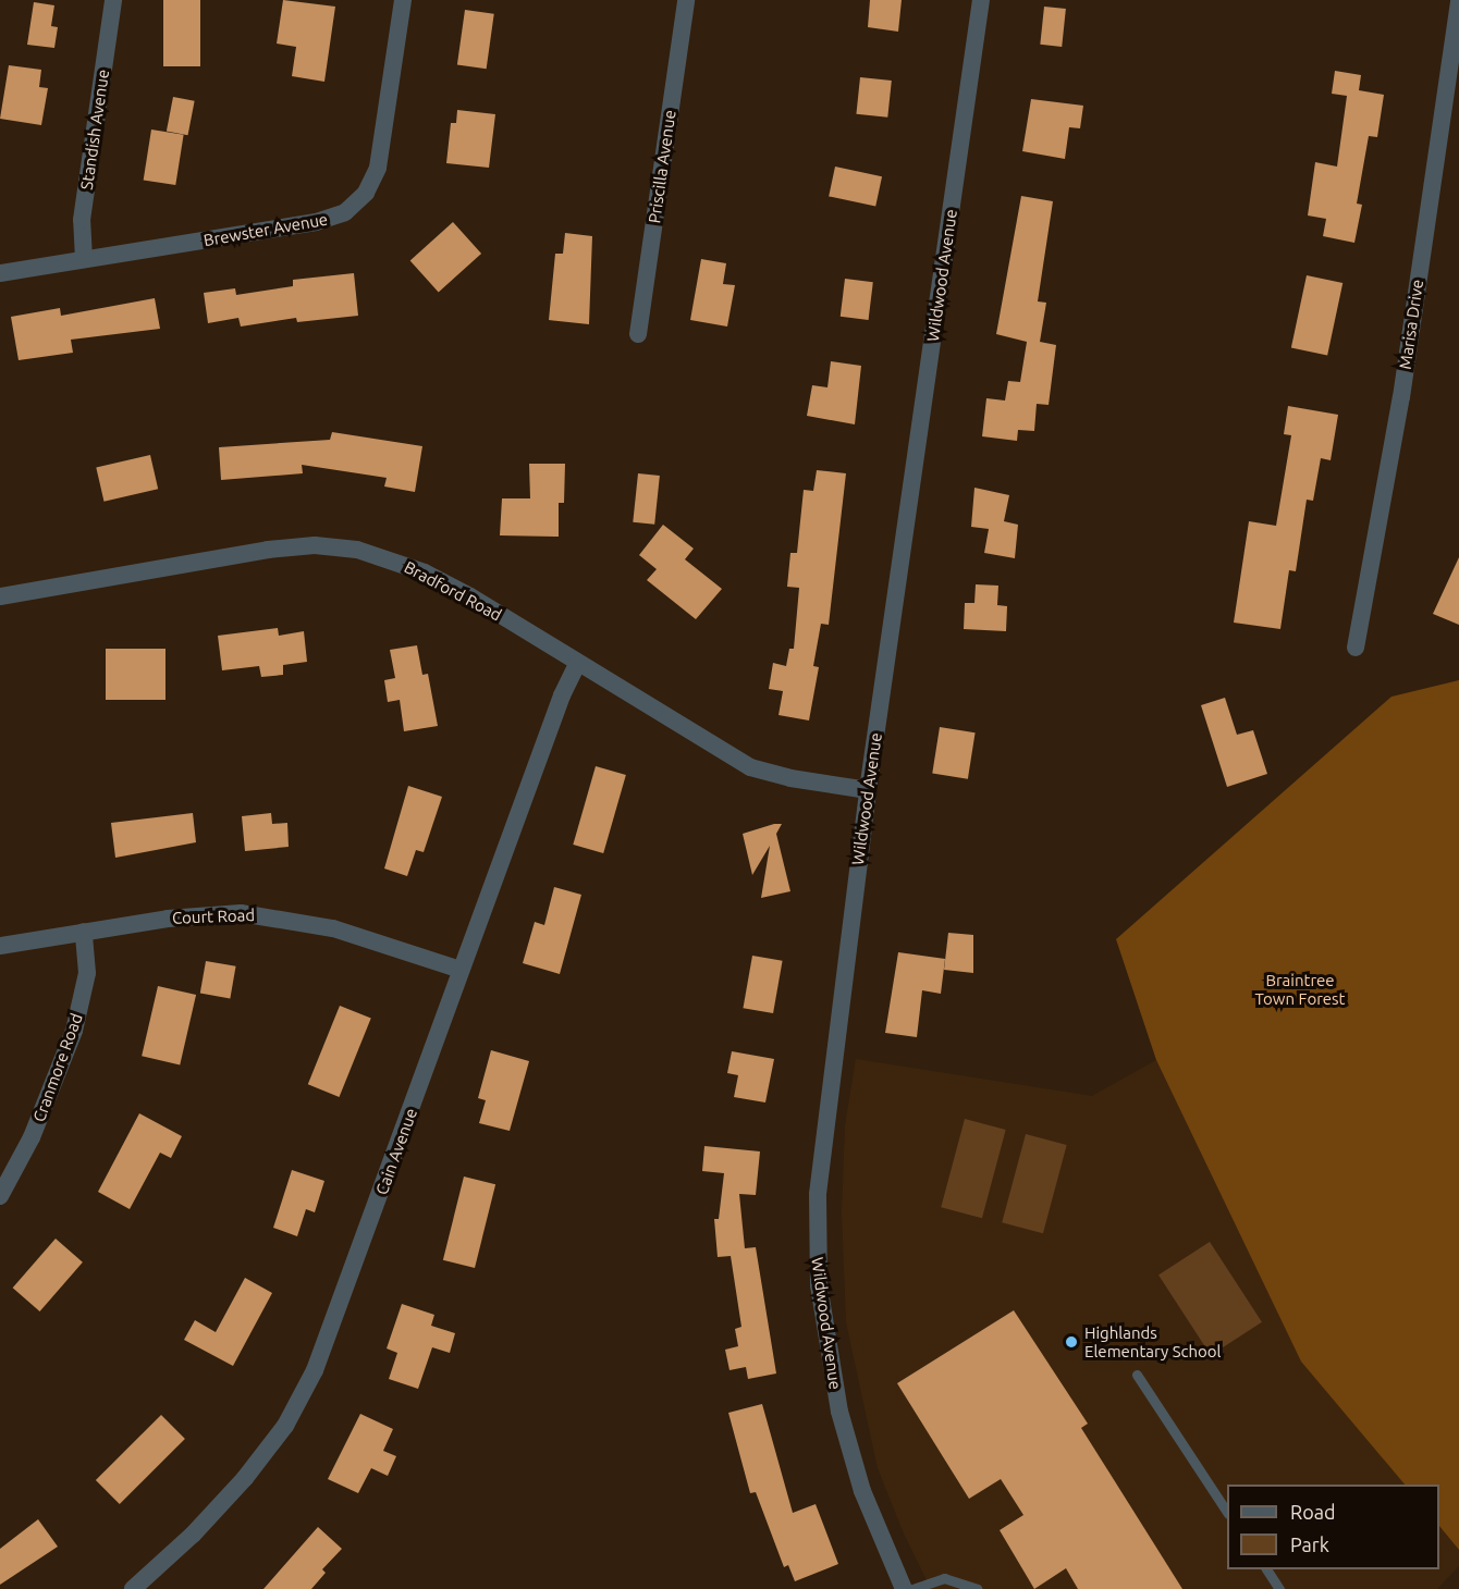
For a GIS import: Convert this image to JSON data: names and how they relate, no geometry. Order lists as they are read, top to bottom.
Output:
{
  "streets": {
    "street": [
      "Standish Avenue",
      "Priscilla Avenue",
      "Brewster Avenue",
      "Wildwood Avenue",
      "Marisa Drive",
      "Bradford Road",
      "Court Road",
      "Cranmore Road",
      "Cain Avenue"
    ]
  },
  "crossings": [
    ["Standish Avenue", "Brewster Avenue"],
    ["Wildwood Avenue", "Bradford Road"],
    ["Bradford Road", "Cain Avenue"],
    ["Court Road", "Cranmore Road"],
    ["Court Road", "Cain Avenue"]
  ],
  "parks": ["Braintree Town Forest"],
  "places": ["Highlands Elementary School"],
  "legend": ["Road", "Park"]
}
